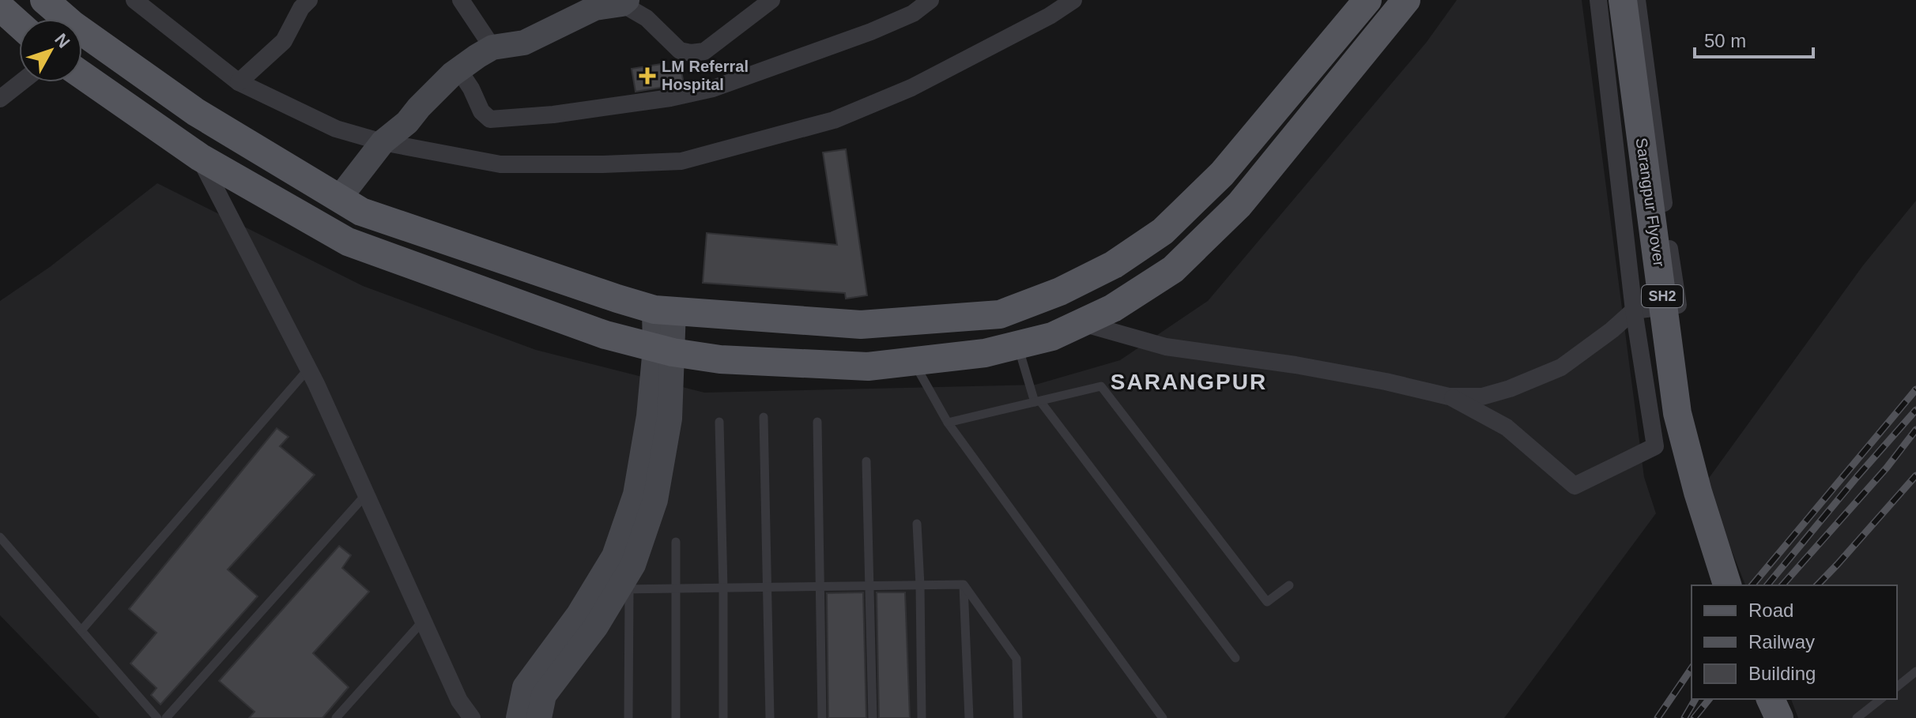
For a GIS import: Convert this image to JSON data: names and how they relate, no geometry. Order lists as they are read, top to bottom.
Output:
{
  "streets": {
    "main road": ["Sarangpur Flyover", "SH2"]
  },
  "districts": ["SARANGPUR"],
  "places": {
    "health": ["LM Referral Hospital"]
  },
  "legend": ["Road", "Railway", "Building"],
  "scale_bar": "50 m",
  "north": "top right"
}
